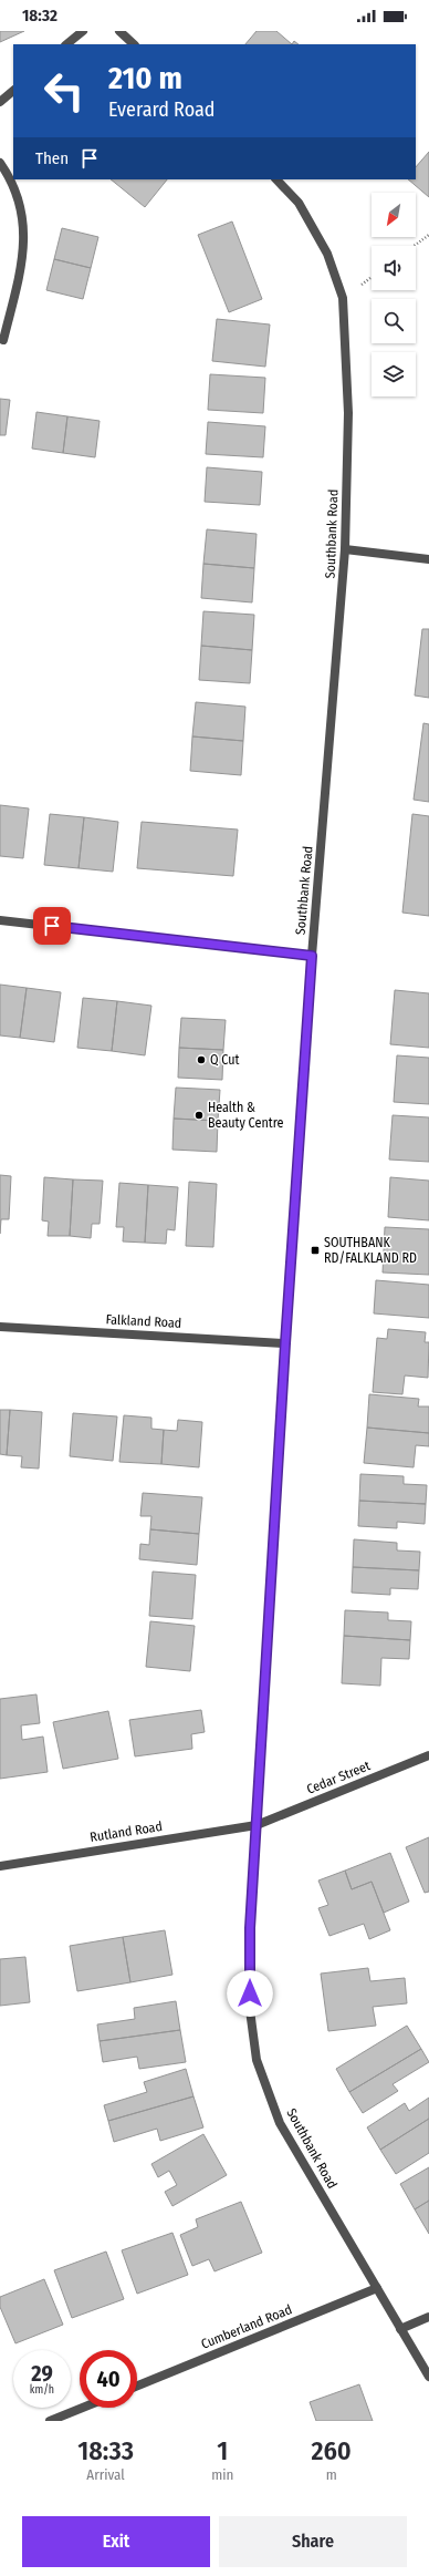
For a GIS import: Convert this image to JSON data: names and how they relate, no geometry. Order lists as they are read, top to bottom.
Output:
{
  "streets": {
    "street": [
      "Southbank Road",
      "Falkland Road",
      "Cedar Street",
      "Rutland Road",
      "Cumberland Road"
    ]
  },
  "crossings": [
    ["Southbank Road", "Falkland Road"],
    ["Southbank Road", "Cedar Street"],
    ["Southbank Road", "Rutland Road"],
    ["Southbank Road", "Cumberland Road"],
    ["Cedar Street", "Rutland Road"]
  ],
  "places": {
    "other": ["Q Cut", "Health & Beauty Centre"],
    "transit": ["SOUTHBANK RD/FALKLAND RD"]
  },
  "north": "bottom left",
  "page": {
    "status": "18:32",
    "turn": ["210 m", "Everard Road"],
    "then": "Then",
    "speed": "29 km/h",
    "limit": "40",
    "eta": [
      "18:33",
      "Arrival",
      "1",
      "min",
      "260",
      "m"
    ],
    "buttons": ["Exit", "Share"]
  }
}
